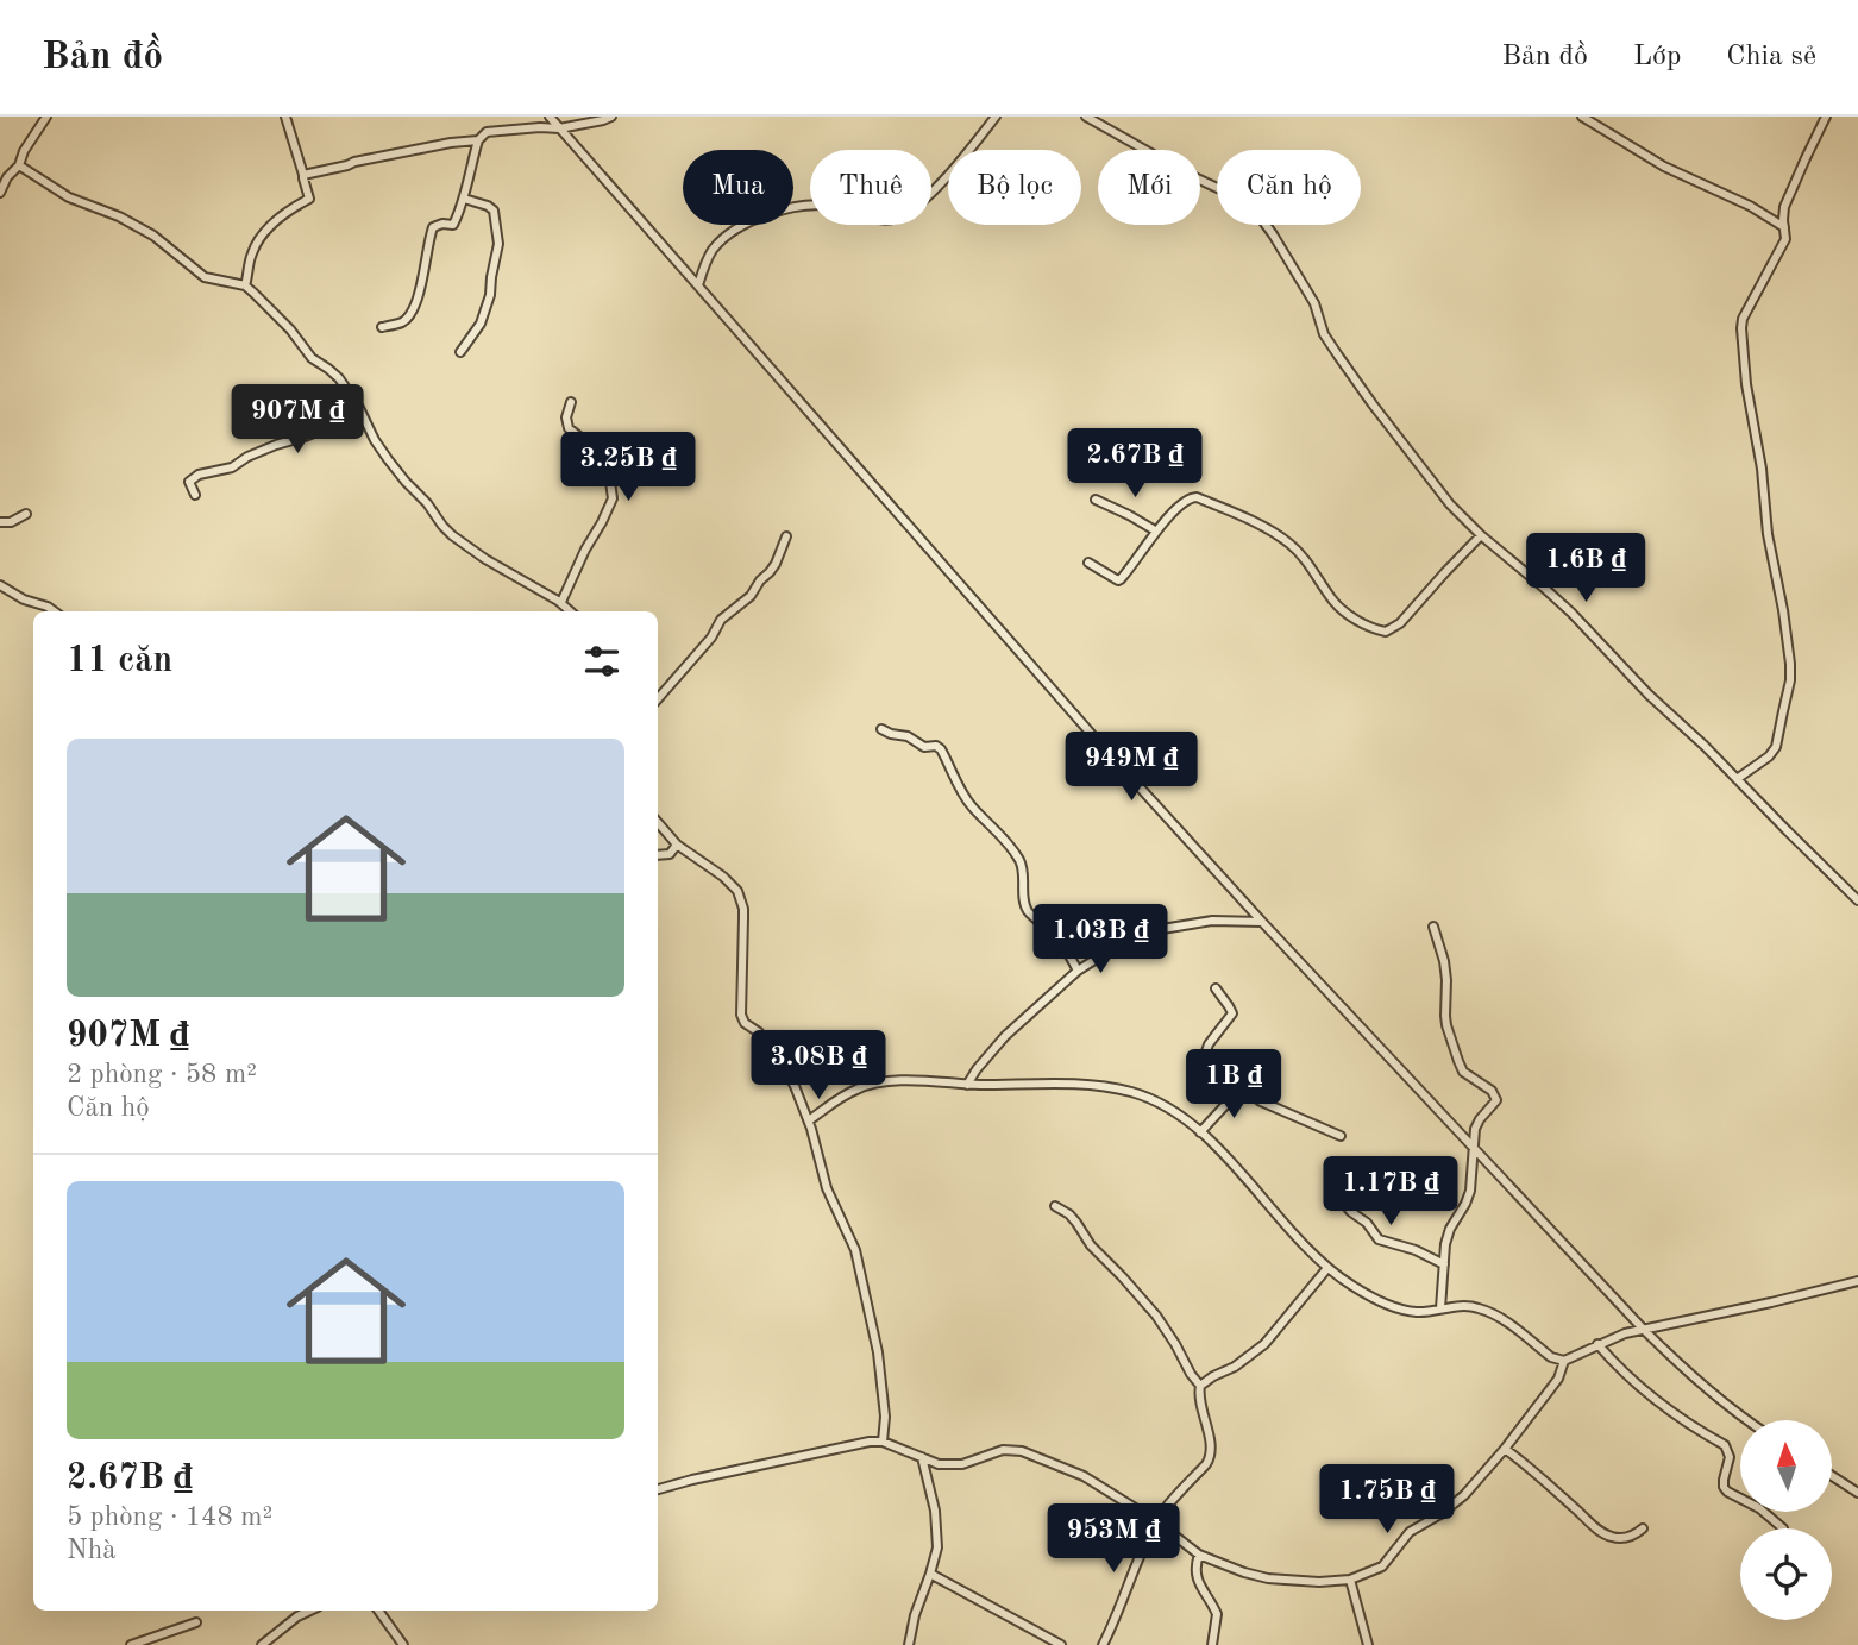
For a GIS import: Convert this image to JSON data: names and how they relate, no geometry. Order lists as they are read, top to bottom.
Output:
{
  "north": "top",
  "page": {
    "header": "Bản đồ",
    "nav": ["Bản đồ", "Lớp", "Chia sẻ"],
    "chip": [
      "Mua",
      "Thuê",
      "Bộ lọc",
      "Mới",
      "Căn hộ"
    ],
    "price": [
      "907M ₫",
      "2.67B ₫",
      "3.25B ₫",
      "1.6B ₫",
      "949M ₫",
      "1.03B ₫",
      "3.08B ₫",
      "1B ₫",
      "1.17B ₫",
      "1.75B ₫",
      "953M ₫"
    ],
    "heading": "11 căn",
    "list": [
      {
        "name": "907M ₫",
        "note": "2 phòng · 58 m² · Căn hộ"
      },
      {
        "name": "2.67B ₫",
        "note": "5 phòng · 148 m² · Nhà"
      }
    ]
  }
}
